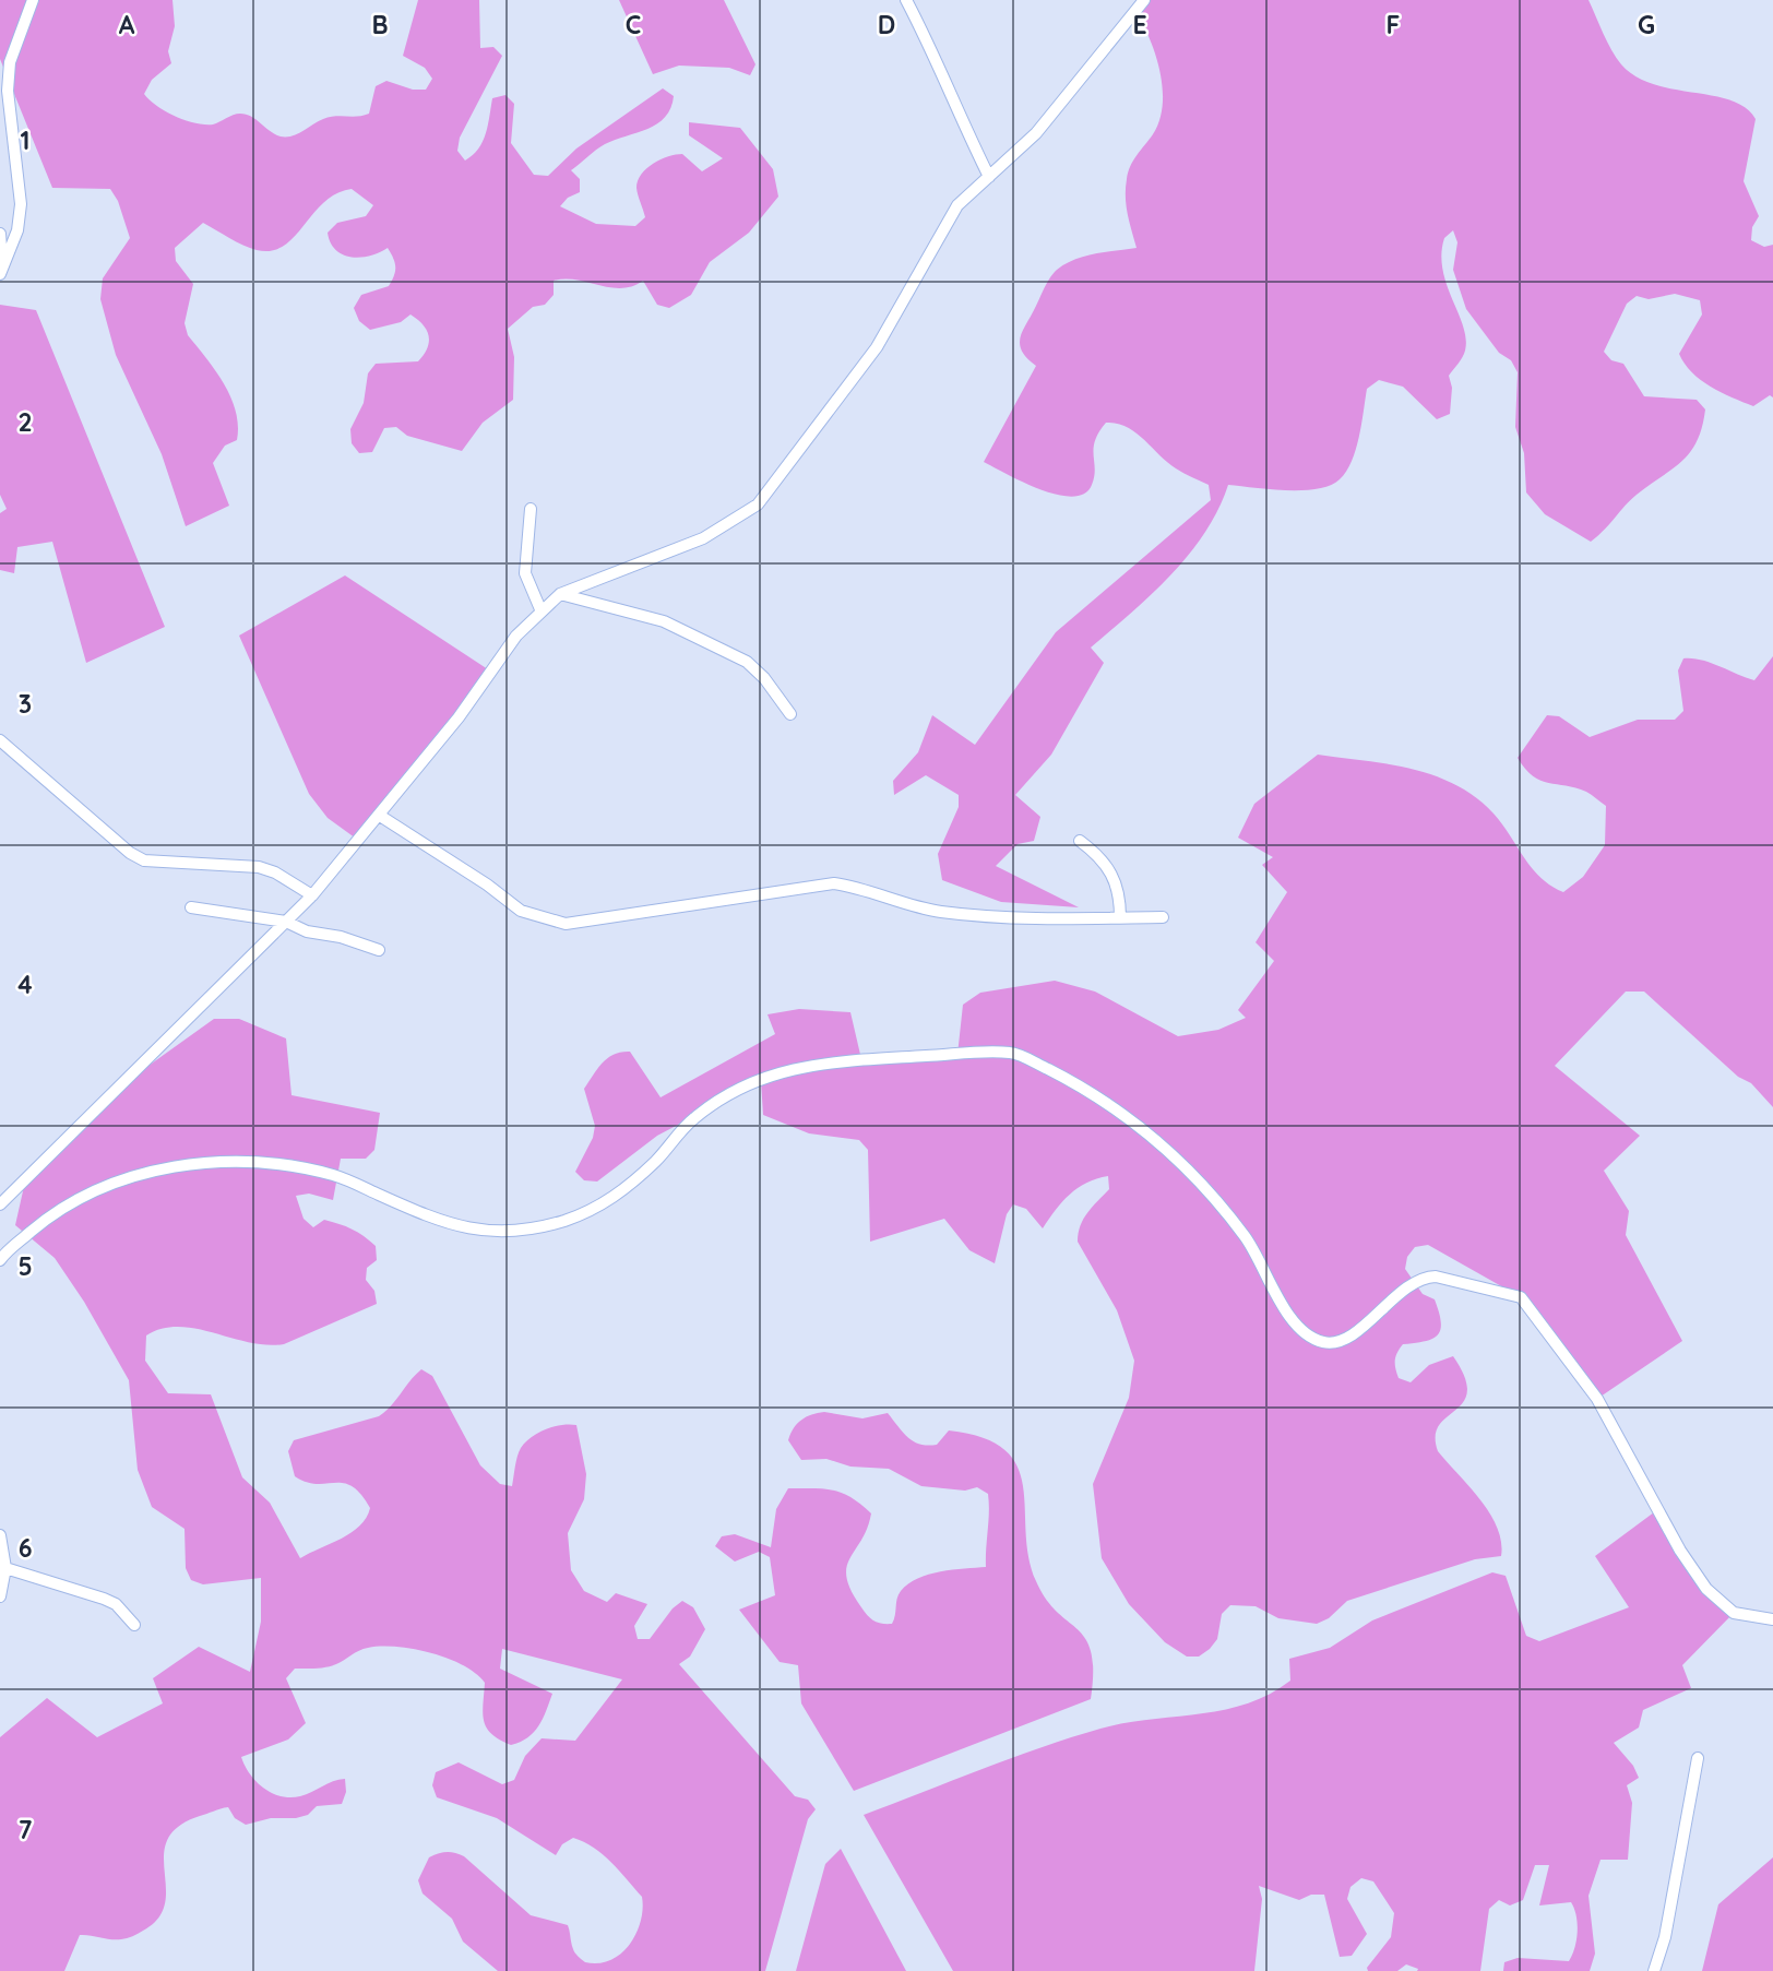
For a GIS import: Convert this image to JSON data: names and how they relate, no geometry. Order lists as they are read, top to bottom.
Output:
{
  "grid": {
    "columns": [
      "A",
      "B",
      "C",
      "D",
      "E",
      "F",
      "G"
    ],
    "rows": [
      "1",
      "2",
      "3",
      "4",
      "5",
      "6",
      "7"
    ]
  }
}
